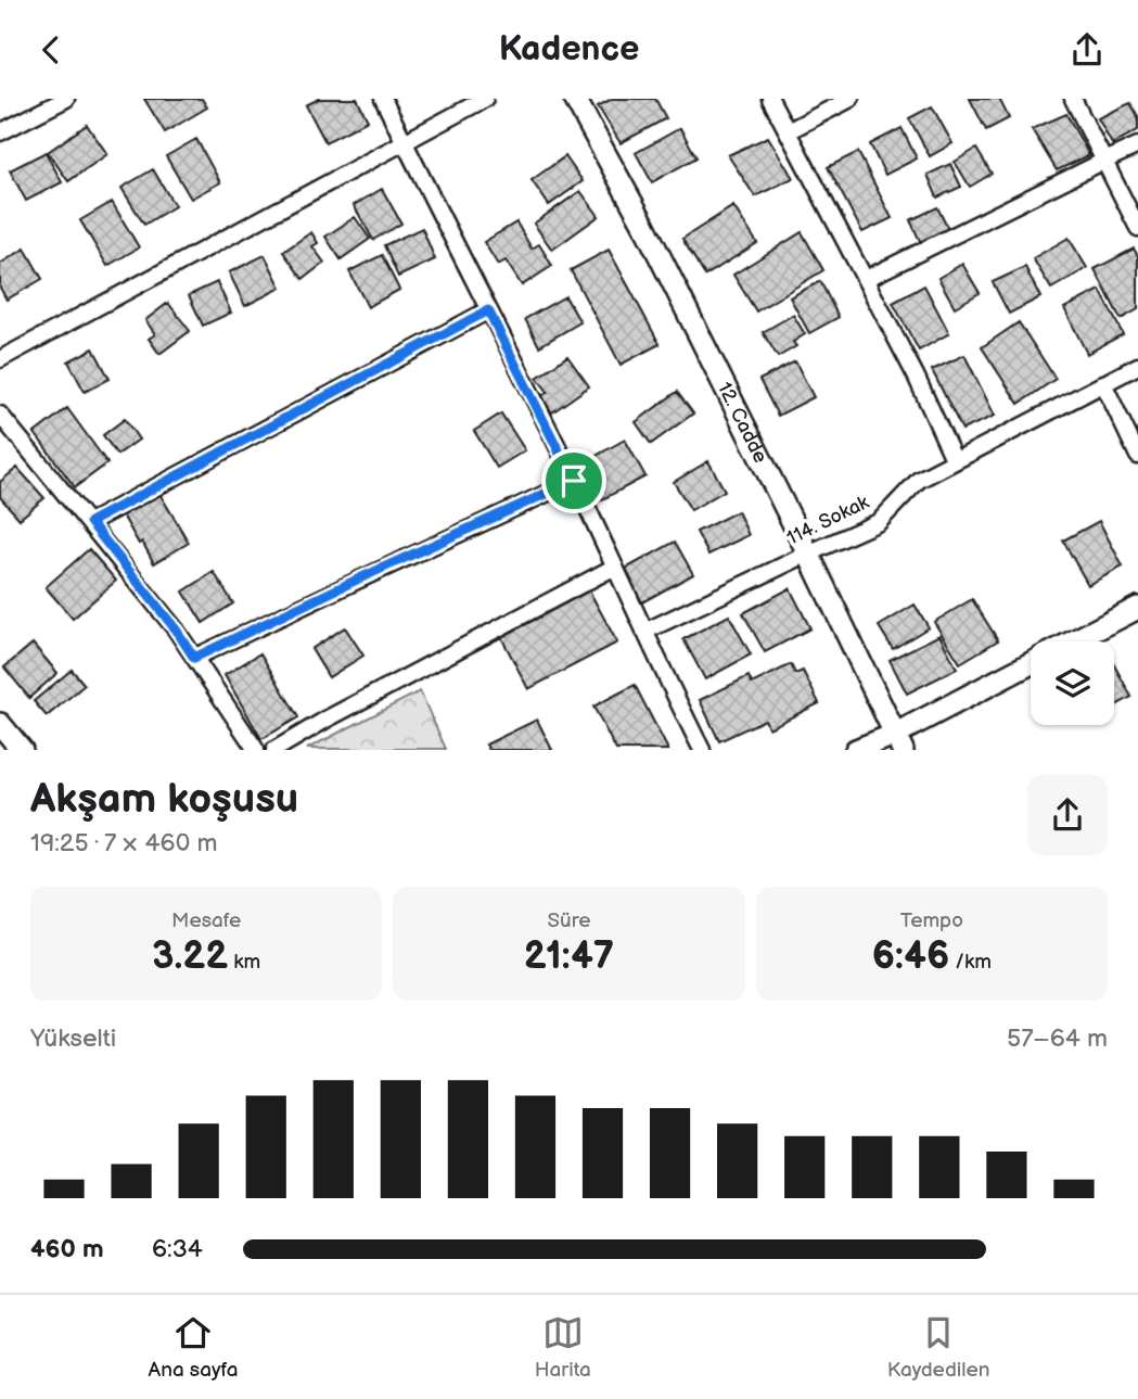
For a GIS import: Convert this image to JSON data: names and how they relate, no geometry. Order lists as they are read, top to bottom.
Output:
{
  "streets": {
    "street": ["12. Cadde", "114. Sokak"]
  },
  "crossings": [
    ["12. Cadde", "114. Sokak"]
  ],
  "page": {
    "header": "Kadence",
    "heading": ["Akşam koşusu", "19:25 · 7 × 460 m"],
    "stats": [
      ["Mesafe", "3.22 km"],
      ["Süre", "21:47"],
      ["Tempo", "6:46 /km"]
    ],
    "chart": ["Yükselti", "57–64 m"],
    "list": [
      {
        "name": "460 m",
        "note": "6:34"
      }
    ],
    "tabs": ["Ana sayfa", "Harita", "Kaydedilen"]
  }
}
